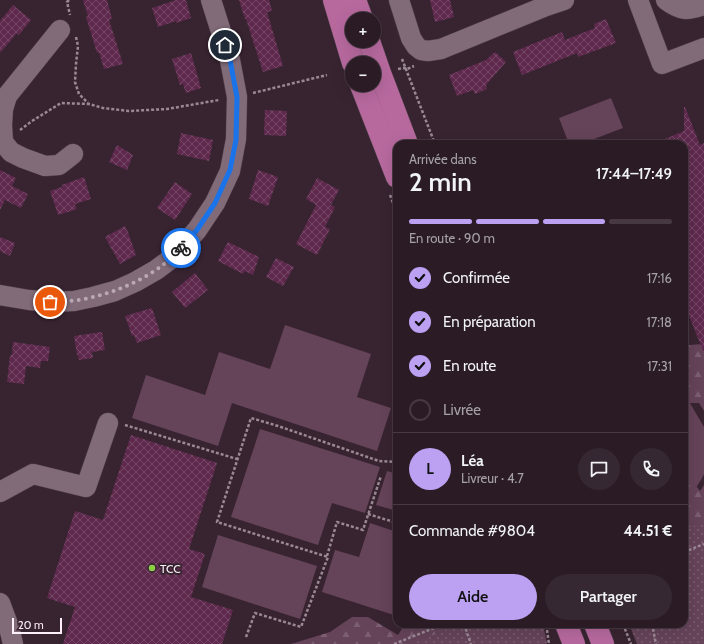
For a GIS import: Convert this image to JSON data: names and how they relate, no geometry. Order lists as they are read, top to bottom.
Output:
{
  "places": ["TCC"],
  "scale_bar": "20 m",
  "page": {
    "map_buttons": ["+", "−"],
    "heading": ["2 min", "Arrivée dans", "17:44–17:49"],
    "panel": [
      "Léa",
      "Livreur · 4.7",
      "Commande #9804",
      "44.51 €"
    ],
    "bar": "En route · 90 m",
    "list": [
      ["Confirmée", "17:16"],
      ["En préparation", "17:18"],
      ["En route", "17:31"],
      "Livrée"
    ],
    "round": "L",
    "buttons": ["Aide", "Partager"],
    "scale": "20 m"
  }
}
